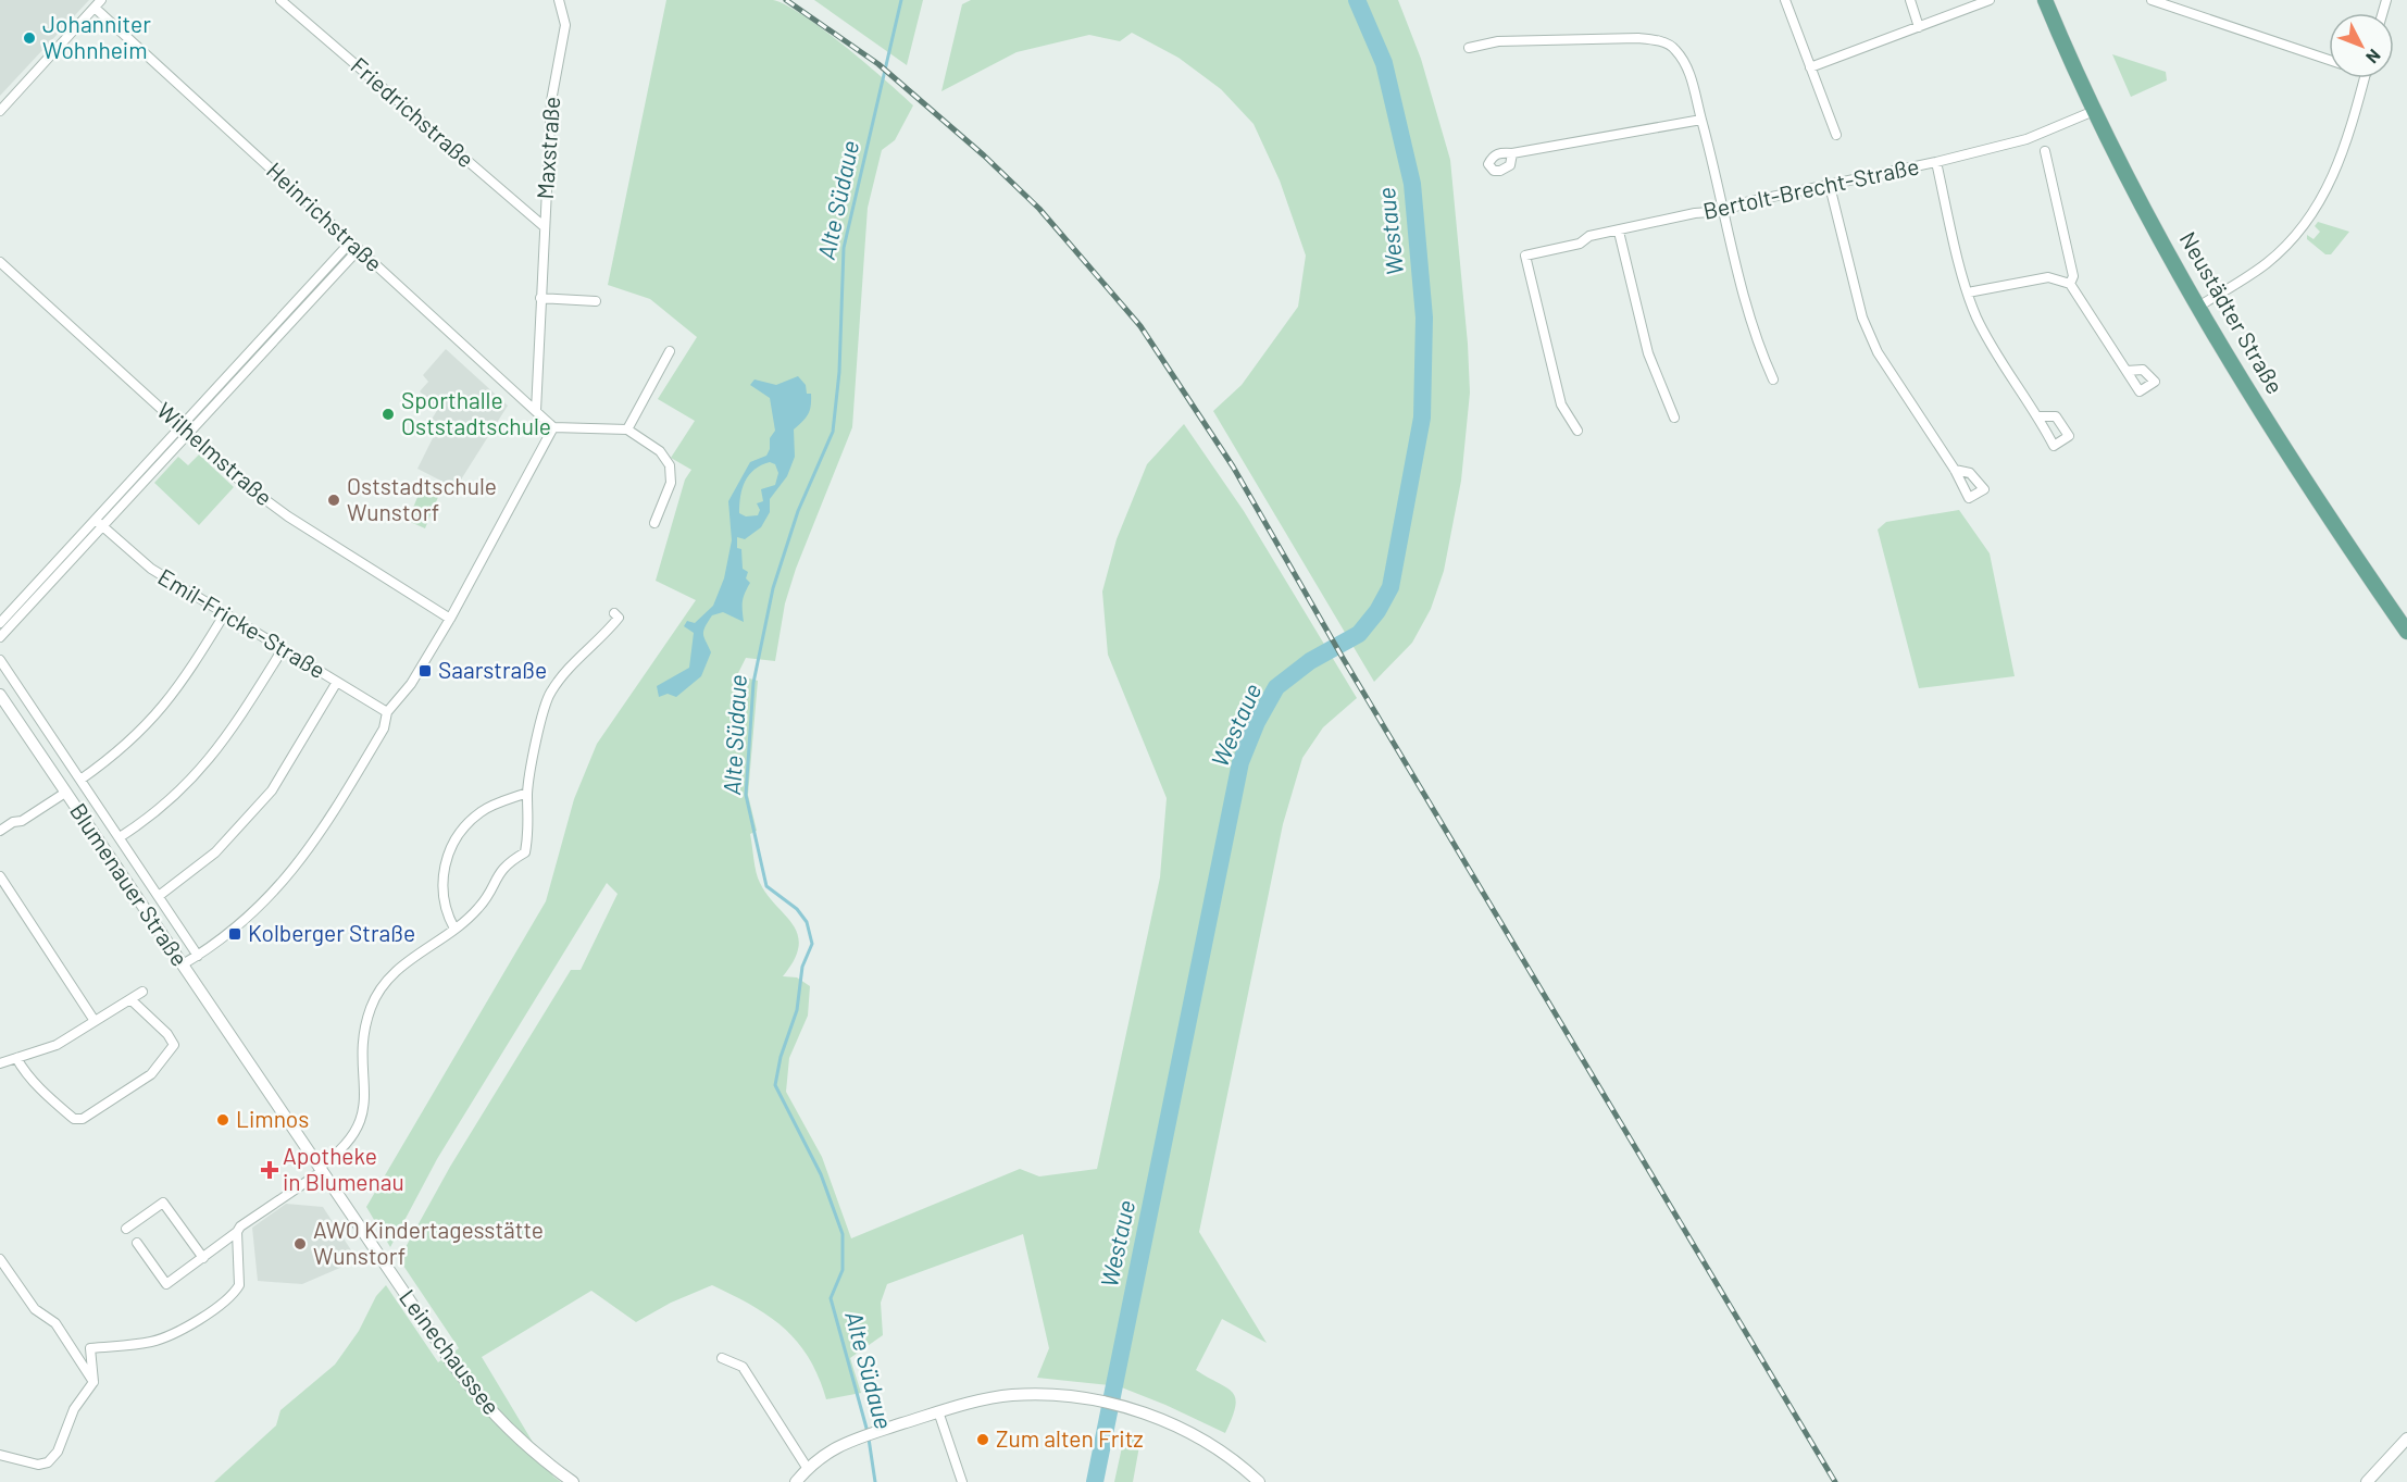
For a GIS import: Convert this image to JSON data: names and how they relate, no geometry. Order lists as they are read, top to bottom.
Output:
{
  "streets": {
    "main road": ["Neustädter Straße"],
    "street": [
      "Friedrichstraße",
      "Maxstraße",
      "Bertolt-Brecht-Straße",
      "Heinrichstraße",
      "Wilhelmstraße",
      "Emil-Fricke-Straße",
      "Blumenauer Straße",
      "Leinechaussee"
    ]
  },
  "crossings": [
    ["Friedrichstraße", "Maxstraße"],
    ["Maxstraße", "Heinrichstraße"],
    ["Bertolt-Brecht-Straße", "Neustädter Straße"],
    ["Blumenauer Straße", "Leinechaussee"]
  ],
  "water": ["Alte Südaue", "Westaue"],
  "places": {
    "other": [
      "Johanniter Wohnheim",
      "Sporthalle Oststadtschule",
      "Oststadtschule Wunstorf",
      "Limnos",
      "AWO Kindertagesstätte Wunstorf",
      "Zum alten Fritz"
    ],
    "transit": ["Saarstraße", "Kolberger Straße"],
    "health": ["Apotheke in Blumenau"]
  },
  "north": "bottom right"
}
